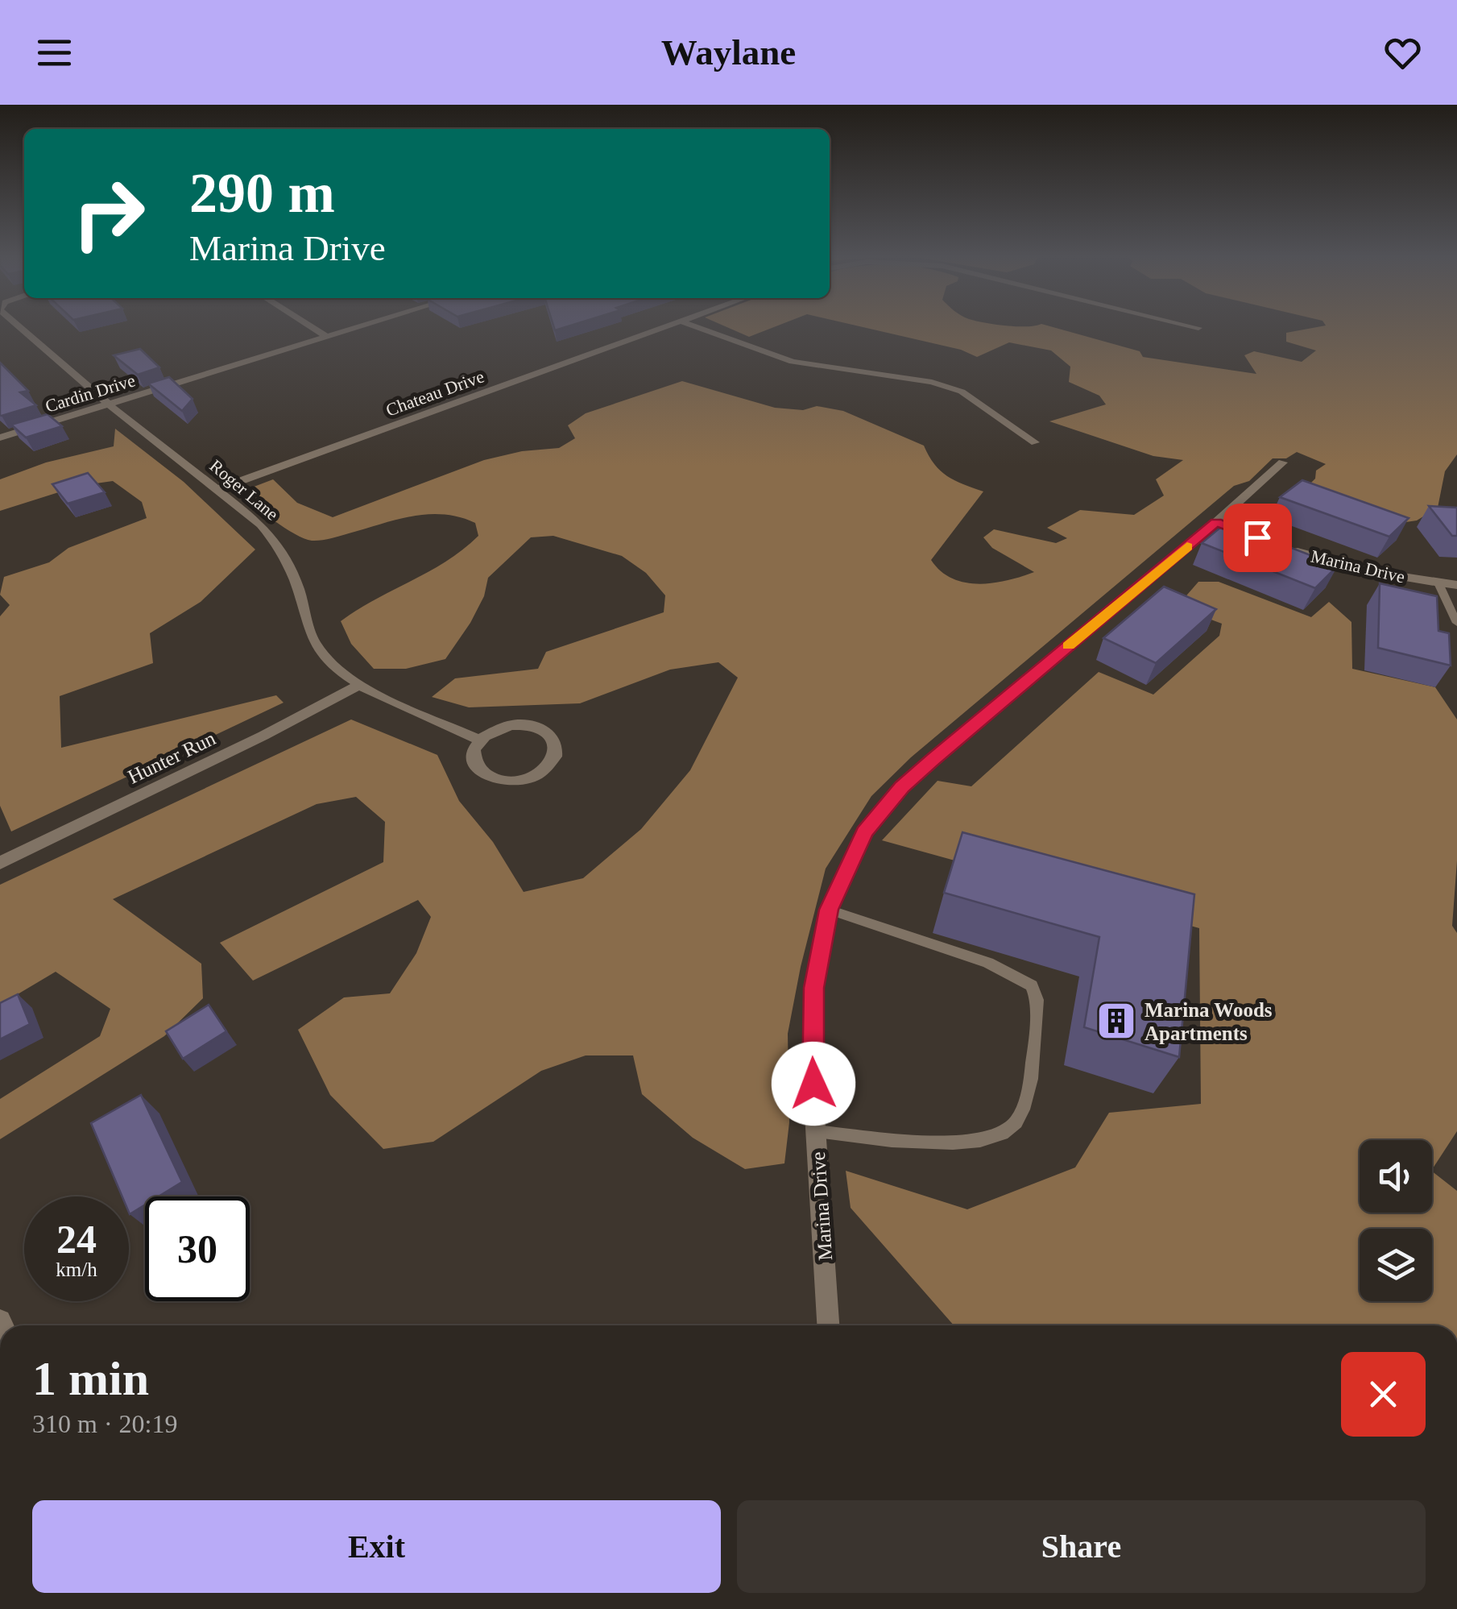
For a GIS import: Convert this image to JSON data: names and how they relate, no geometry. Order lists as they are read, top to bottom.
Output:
{
  "streets": {
    "street": [
      "Cardin Drive",
      "Chateau Drive",
      "Roger Lane",
      "Marina Drive",
      "Hunter Run"
    ]
  },
  "crossings": [
    ["Cardin Drive", "Roger Lane"],
    ["Chateau Drive", "Roger Lane"],
    ["Roger Lane", "Hunter Run"]
  ],
  "places": {
    "building": ["Marina Woods Apartments"]
  },
  "page": {
    "header": "Waylane",
    "turn": ["290 m", "Marina Drive"],
    "speed": "24 km/h",
    "limit": "30",
    "heading": ["1 min", "310 m · 20:19"],
    "buttons": ["Exit", "Share"]
  }
}
